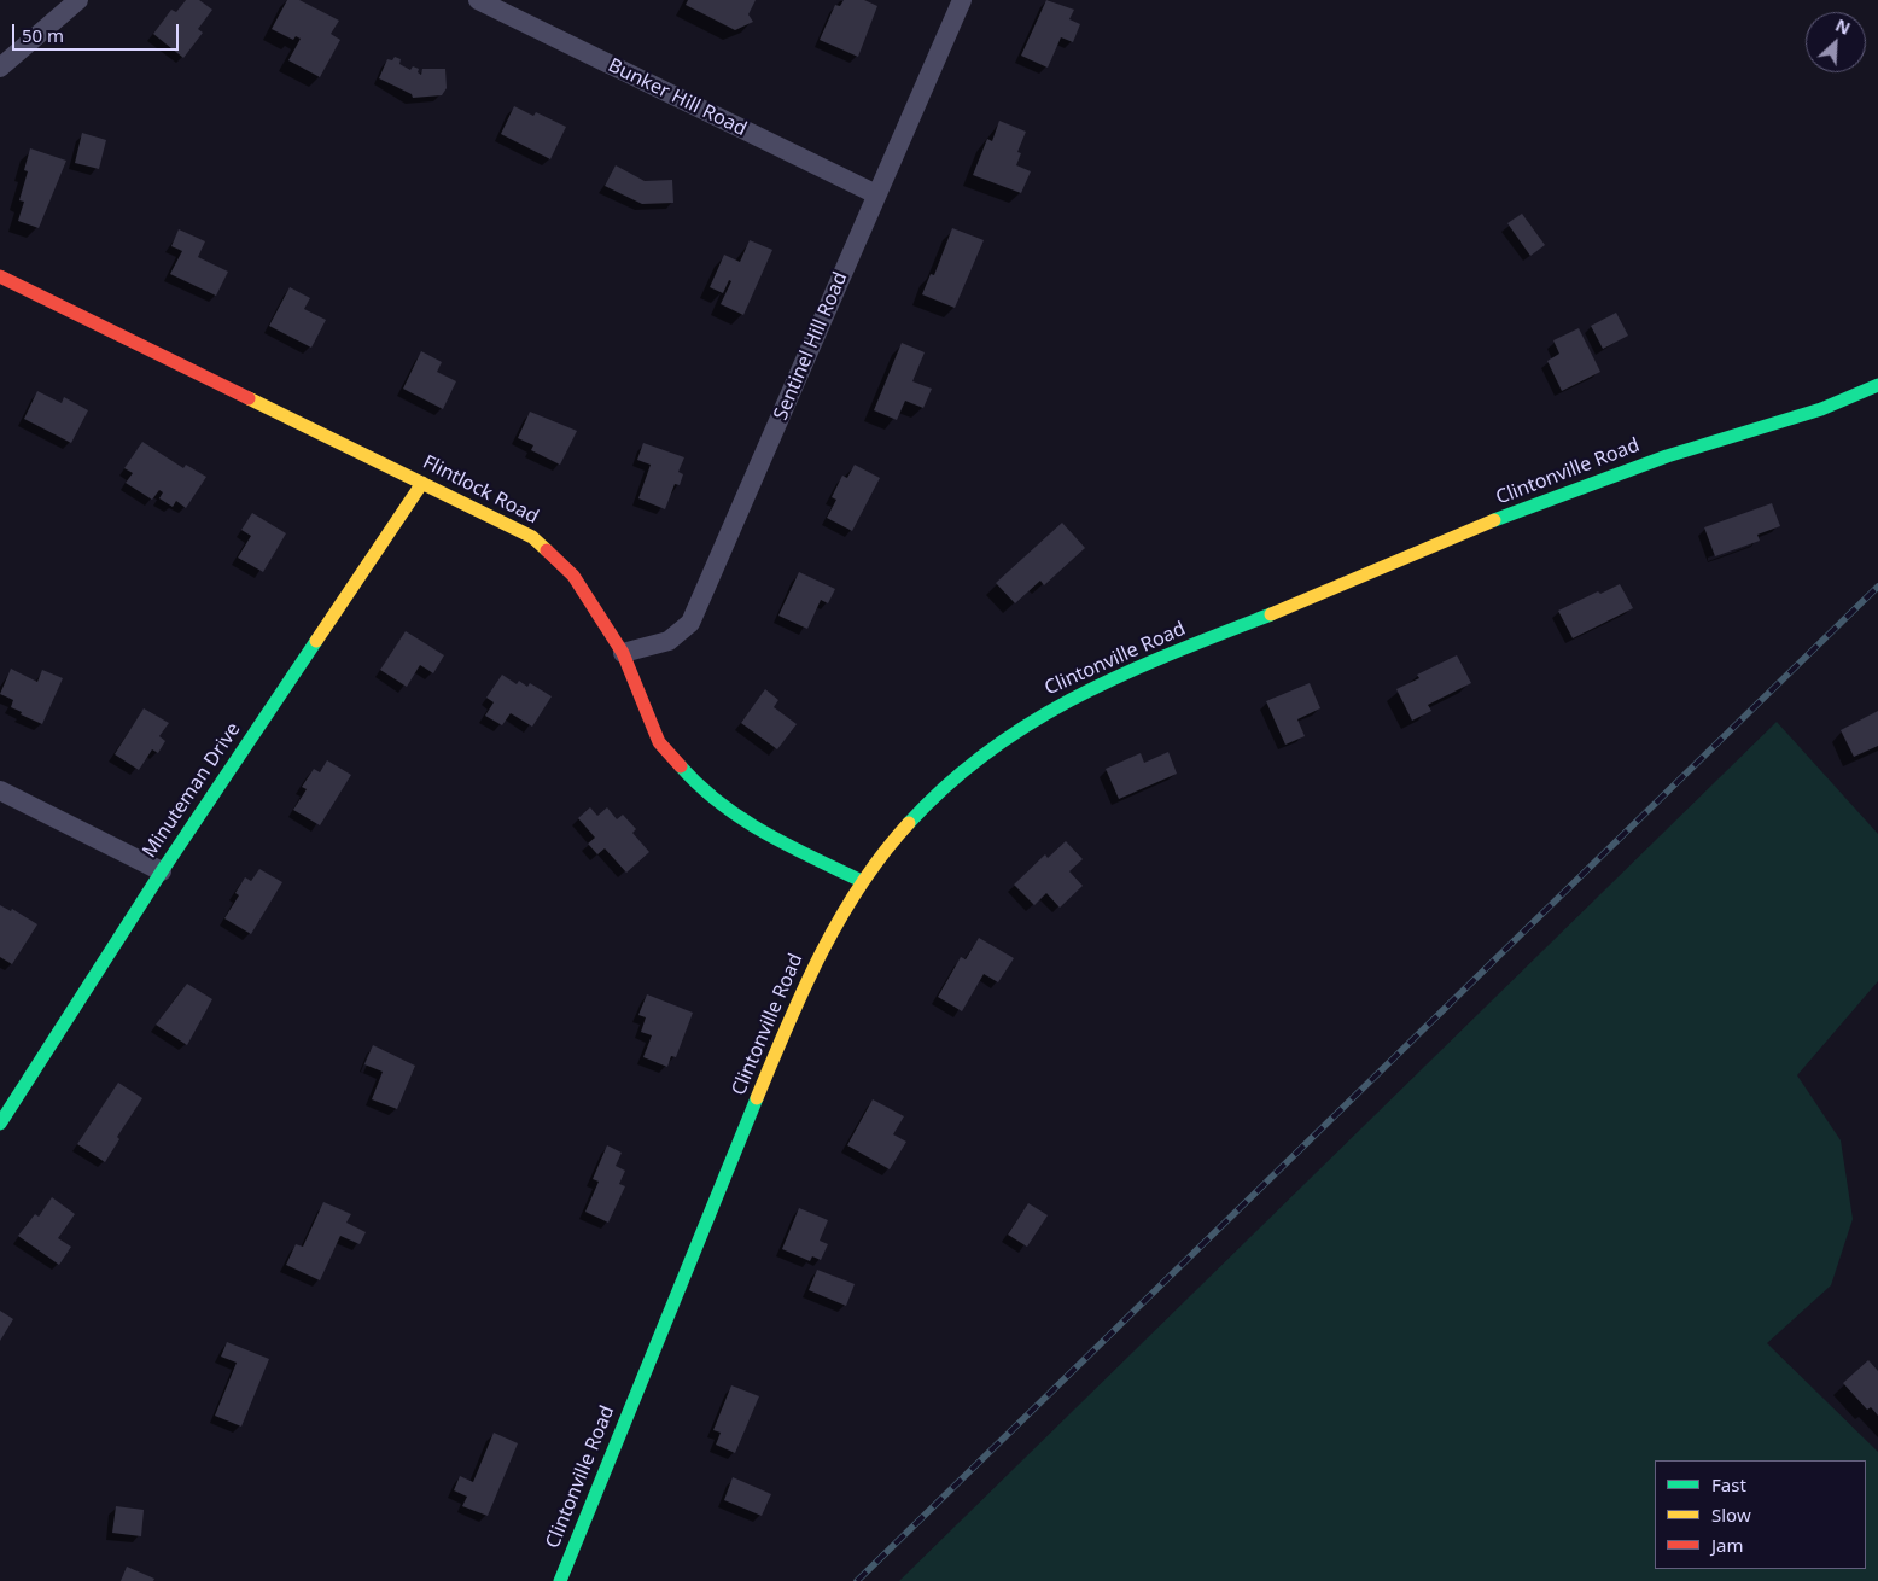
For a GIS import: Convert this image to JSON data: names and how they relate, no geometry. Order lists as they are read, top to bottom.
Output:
{
  "streets": {
    "street": [
      "Bunker Hill Road",
      "Sentinel Hill Road",
      "Clintonville Road",
      "Flintlock Road",
      "Minuteman Drive"
    ]
  },
  "crossings": [
    ["Bunker Hill Road", "Sentinel Hill Road"],
    ["Sentinel Hill Road", "Flintlock Road"],
    ["Clintonville Road", "Flintlock Road"],
    ["Flintlock Road", "Minuteman Drive"]
  ],
  "legend": ["Fast", "Slow", "Jam"],
  "scale_bar": "50 m",
  "north": "top right"
}
